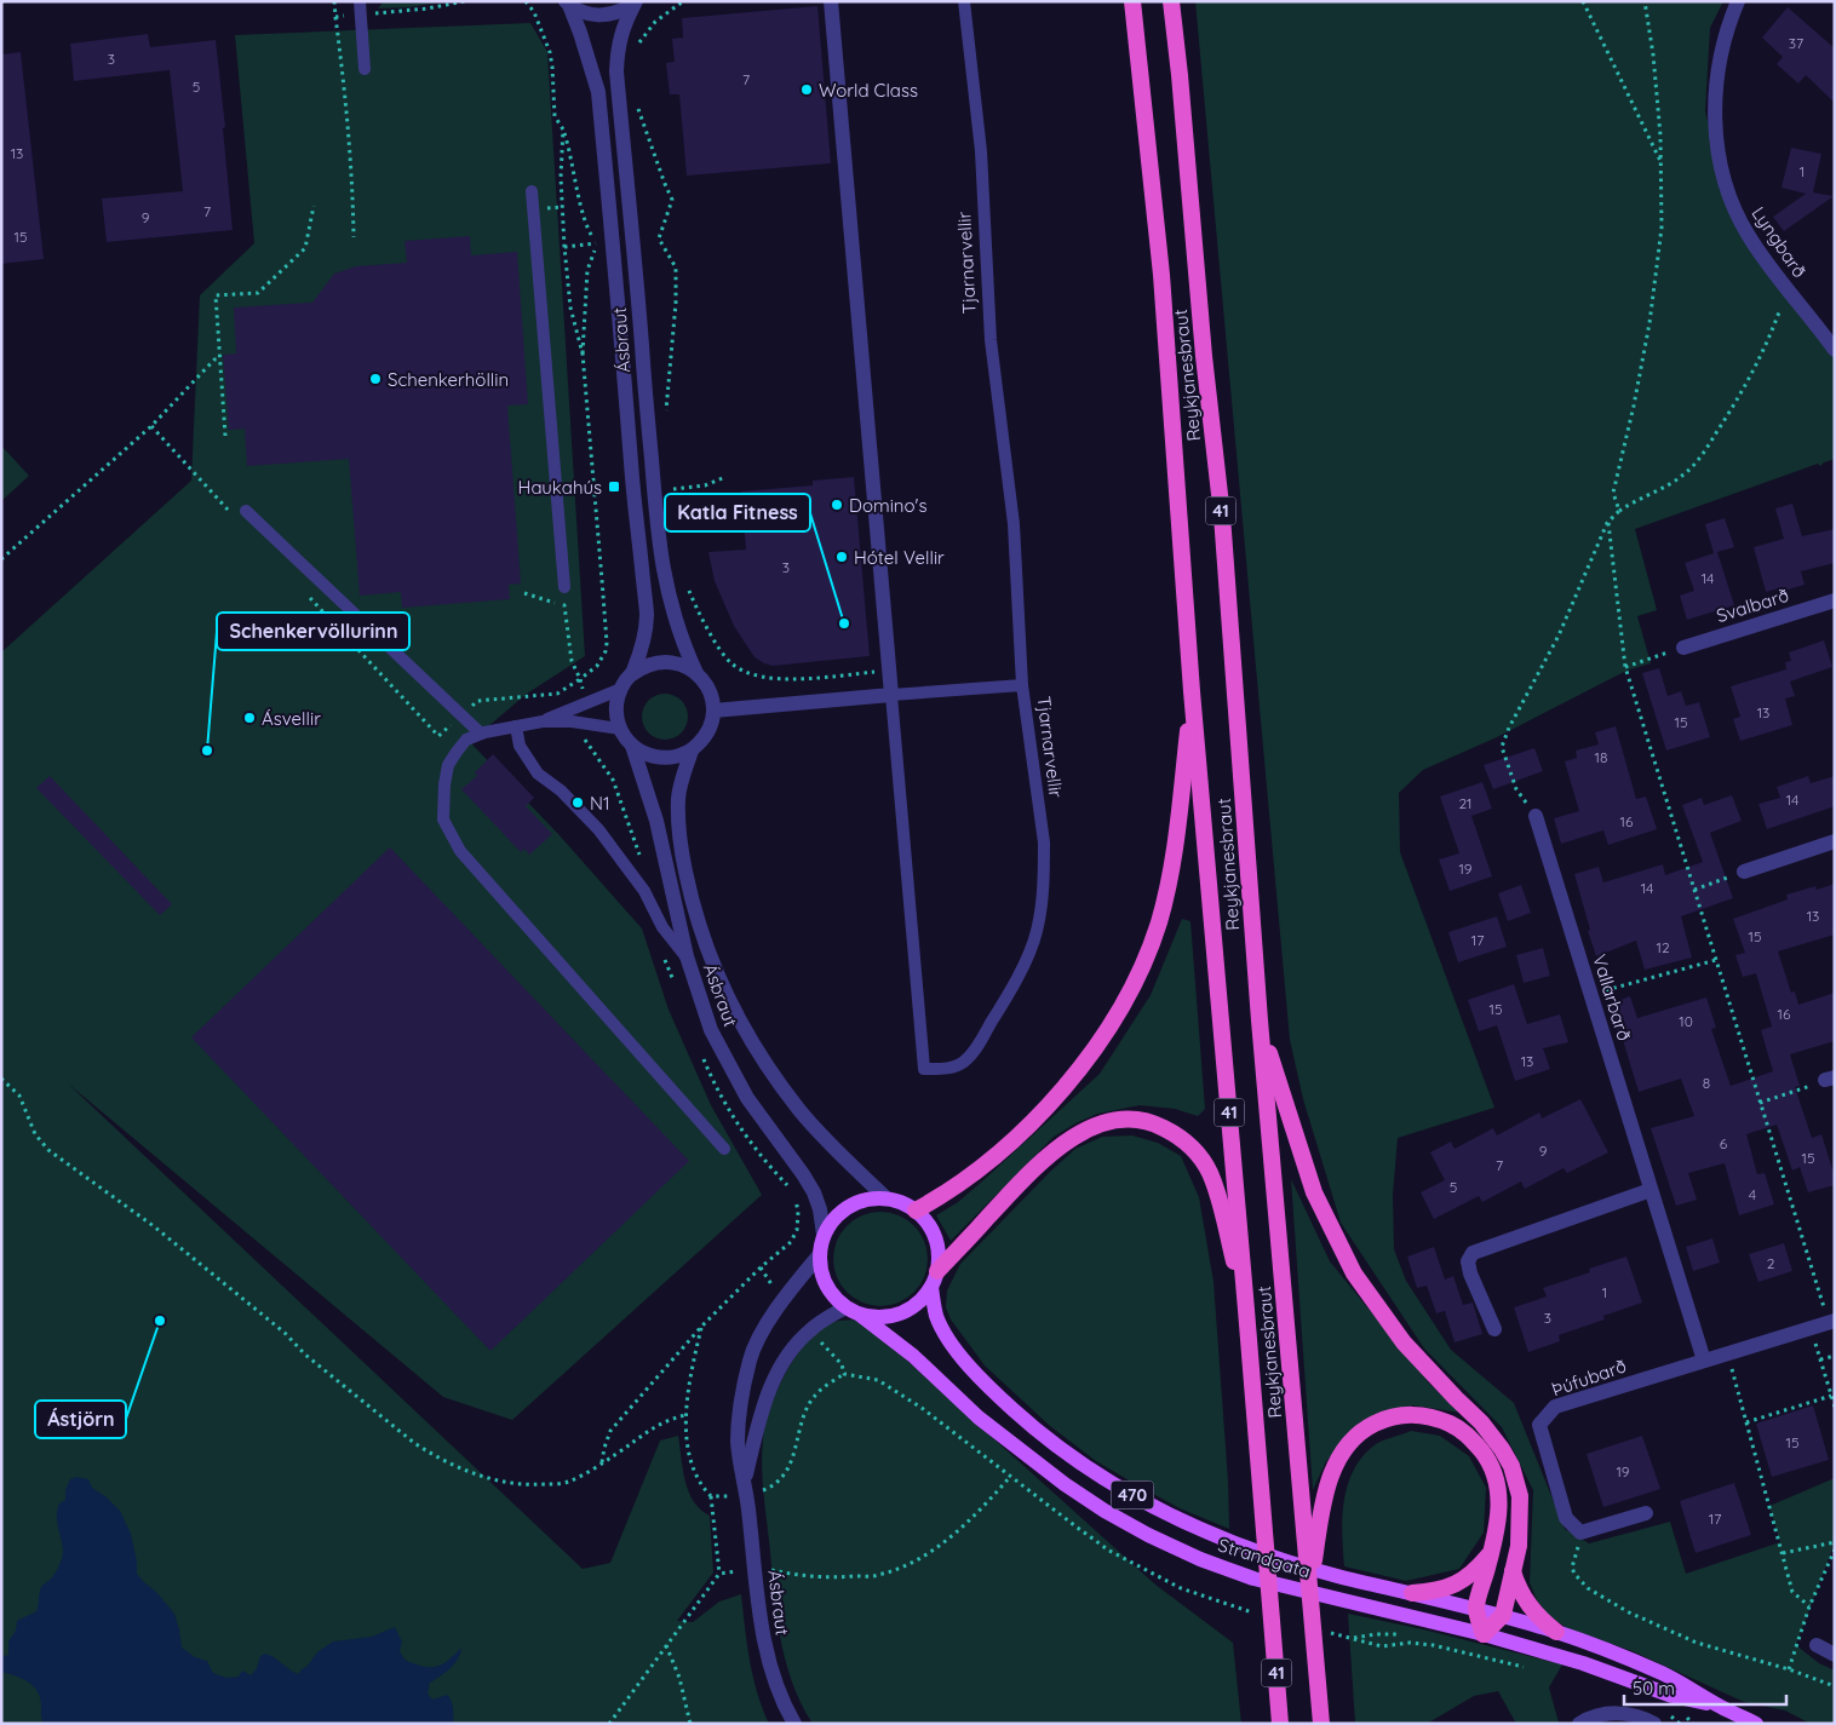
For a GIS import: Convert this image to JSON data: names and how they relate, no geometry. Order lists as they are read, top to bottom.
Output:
{
  "streets": {
    "highway": ["Reykjanesbraut", "41"],
    "main road": ["470", "Strandgata"],
    "street": [
      "Lyngbarð",
      "Tjarnarvellir",
      "Ásbraut",
      "Svalbarð",
      "Vallarbarð",
      "Þúfubarð"
    ]
  },
  "crossings": [
    ["Ásbraut", "470"],
    ["Ásbraut", "Strandgata"],
    ["Reykjanesbraut", "41"],
    ["Vallarbarð", "Þúfubarð"],
    ["470", "Strandgata"]
  ],
  "places": {
    "other": [
      "World Class",
      "Schenkerhöllin",
      "Domino's",
      "Hótel Vellir",
      "Katla Fitness",
      "Ásvellir",
      "Schenkervöllurinn",
      "N1",
      "Ástjörn"
    ],
    "transit": ["Haukahús"]
  },
  "house_numbers": [
    "37",
    "3",
    "7",
    "5",
    "13",
    "1",
    "7",
    "9",
    "15",
    "3",
    "14",
    "13",
    "15",
    "18",
    "14",
    "21",
    "16",
    "19",
    "14",
    "13",
    "15",
    "17",
    "12",
    "15",
    "16",
    "10",
    "13",
    "8",
    "6",
    "9",
    "15",
    "7",
    "5",
    "4",
    "2",
    "1",
    "3",
    "15",
    "19",
    "17"
  ],
  "scale_bar": "50 m"
}
